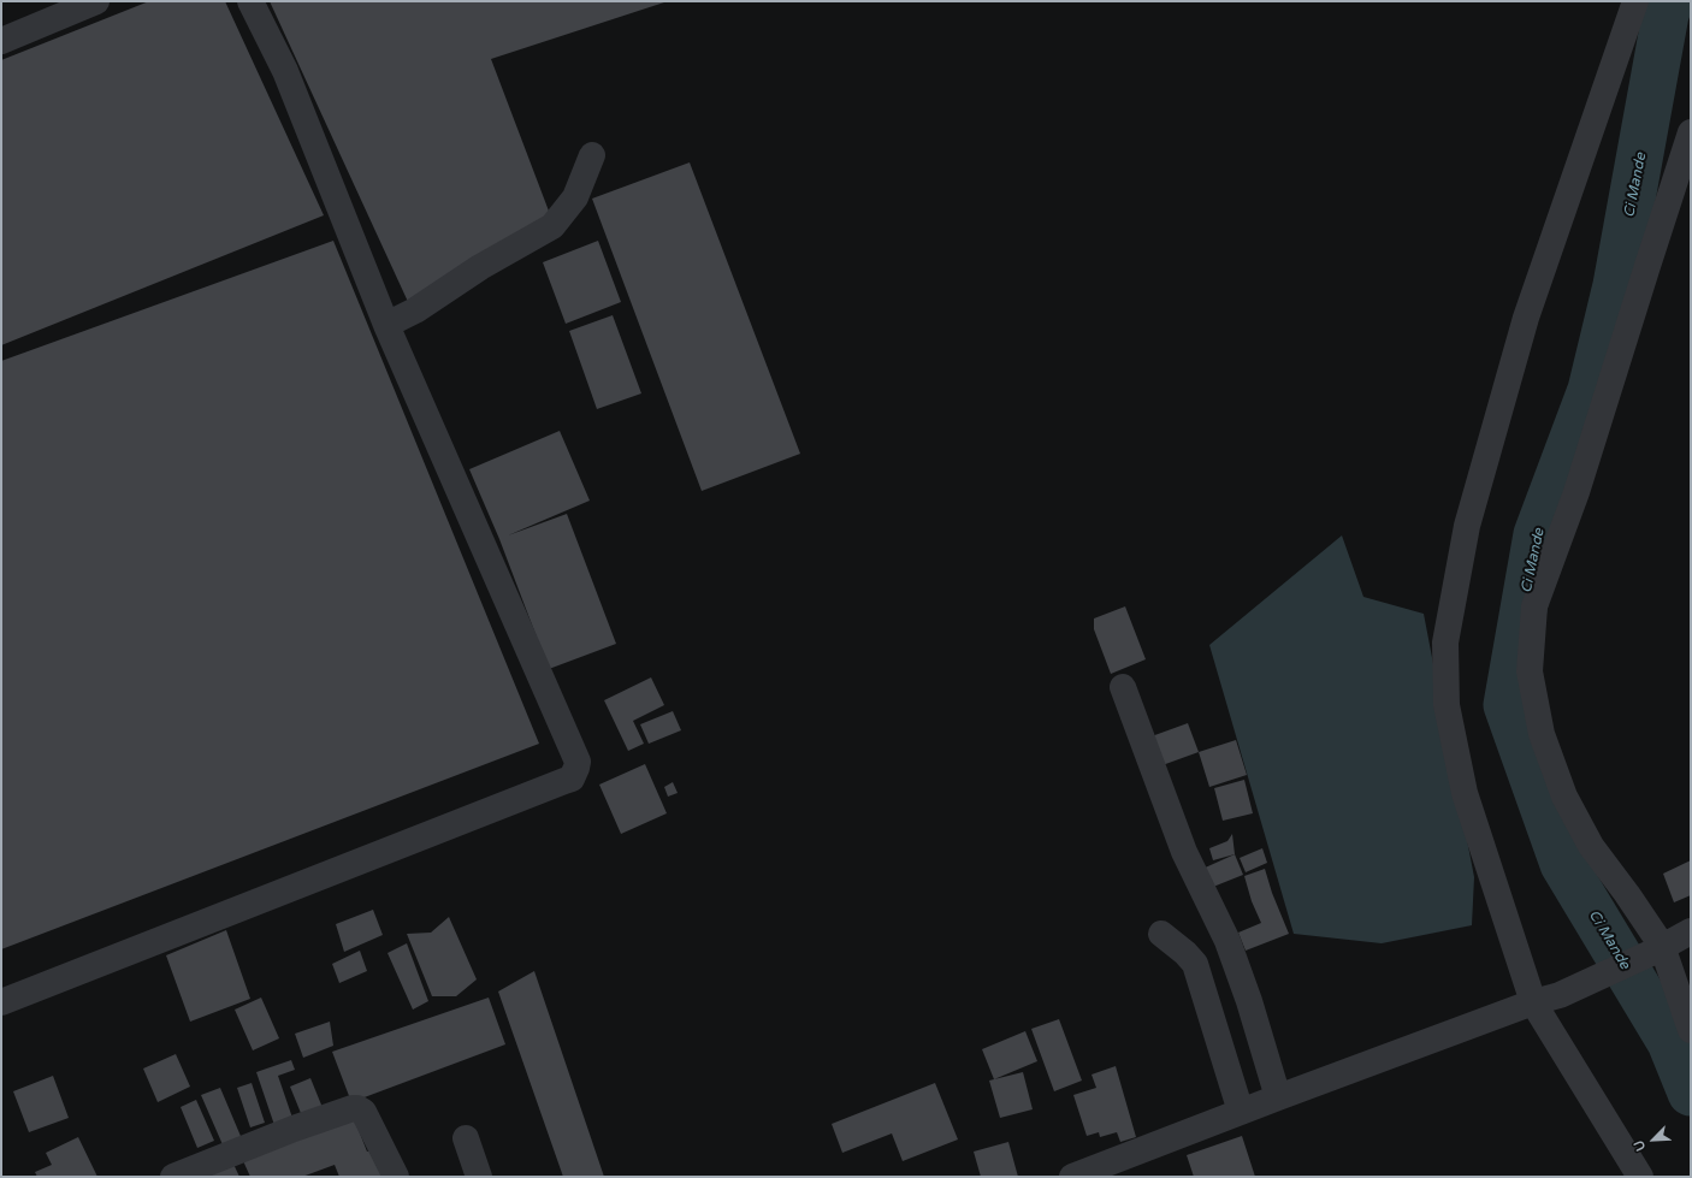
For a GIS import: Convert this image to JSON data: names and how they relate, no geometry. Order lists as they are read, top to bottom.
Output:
{
  "water": ["Ci Mande"],
  "north": "bottom left"
}
